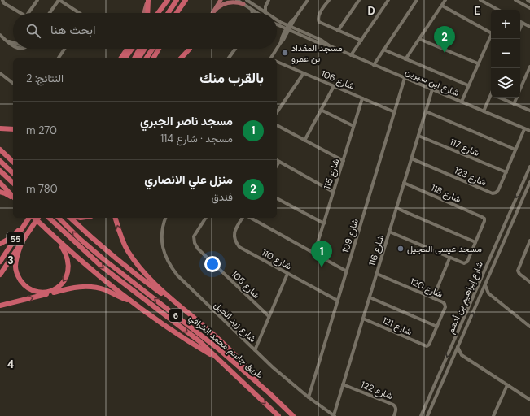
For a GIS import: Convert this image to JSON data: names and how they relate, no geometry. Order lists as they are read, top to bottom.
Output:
{
  "streets": {
    "highway": ["55", "6", "طريق جاسم محمد الخرافي"],
    "street": [
      "شارع 106",
      "شارع ابن سيرين",
      "شارع 117",
      "شارع 115",
      "شارع 123",
      "شارع 118",
      "شارع 109",
      "شارع 116",
      "شارع 110",
      "شارع 105",
      "شارع 120",
      "شارع إبراهيم بن أدهم",
      "شارع زيد الخيل",
      "شارع 121",
      "شارع 122"
    ]
  },
  "crossings": [
    ["شارع 106", "شارع 115"],
    ["شارع 106", "شارع 109"],
    ["شارع ابن سيرين", "شارع 123"],
    ["شارع ابن سيرين", "شارع 109"],
    ["شارع ابن سيرين", "شارع 116"],
    ["شارع 117", "شارع 123"],
    ["شارع 117", "شارع 116"],
    ["شارع 123", "شارع 116"],
    ["شارع 118", "شارع 116"],
    ["شارع 109", "شارع 110"],
    ["شارع 109", "شارع زيد الخيل"],
    ["شارع 116", "شارع 120"],
    ["شارع 116", "شارع زيد الخيل"],
    ["شارع 116", "شارع 121"],
    ["شارع 116", "شارع 122"],
    ["شارع 120", "شارع 121"]
  ],
  "places": ["مسجد المقداد بن عمرو", "مسجد عيسى العجيل"],
  "page": {
    "map_buttons": ["+", "−"],
    "search": "ابحث هنا",
    "pins": ["2", "1"],
    "heading": ["بالقرب منك", "النتائج: 2"],
    "list": [
      {
        "mark": "1",
        "name": "مسجد ناصر الجبري",
        "note": "مسجد · شارع 114",
        "value": "270 m"
      },
      {
        "mark": "2",
        "name": "منزل علي الانصاري",
        "note": "فندق",
        "value": "780 m"
      }
    ]
  },
  "grid": {
    "columns": ["D", "E"],
    "rows": ["3", "4"]
  }
}
